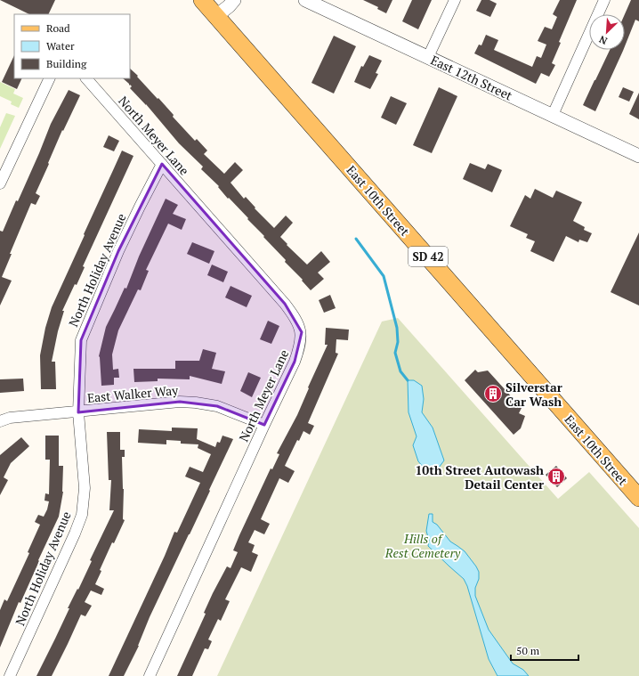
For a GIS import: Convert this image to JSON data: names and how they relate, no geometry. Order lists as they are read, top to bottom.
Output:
{
  "streets": {
    "main road": ["East 10th Street", "SD 42"],
    "street": [
      "East 12th Street",
      "North Meyer Lane",
      "North Holiday Avenue",
      "East Walker Way"
    ]
  },
  "crossings": [
    ["North Meyer Lane", "North Holiday Avenue"],
    ["North Meyer Lane", "East Walker Way"],
    ["North Holiday Avenue", "East Walker Way"]
  ],
  "parks": ["Hills of Rest Cemetery"],
  "places": {
    "building": ["Silverstar Car Wash", "10th Street Autowash Detail Center"]
  },
  "legend": ["Road", "Water", "Building"],
  "scale_bar": "50 m",
  "north": "bottom left"
}
